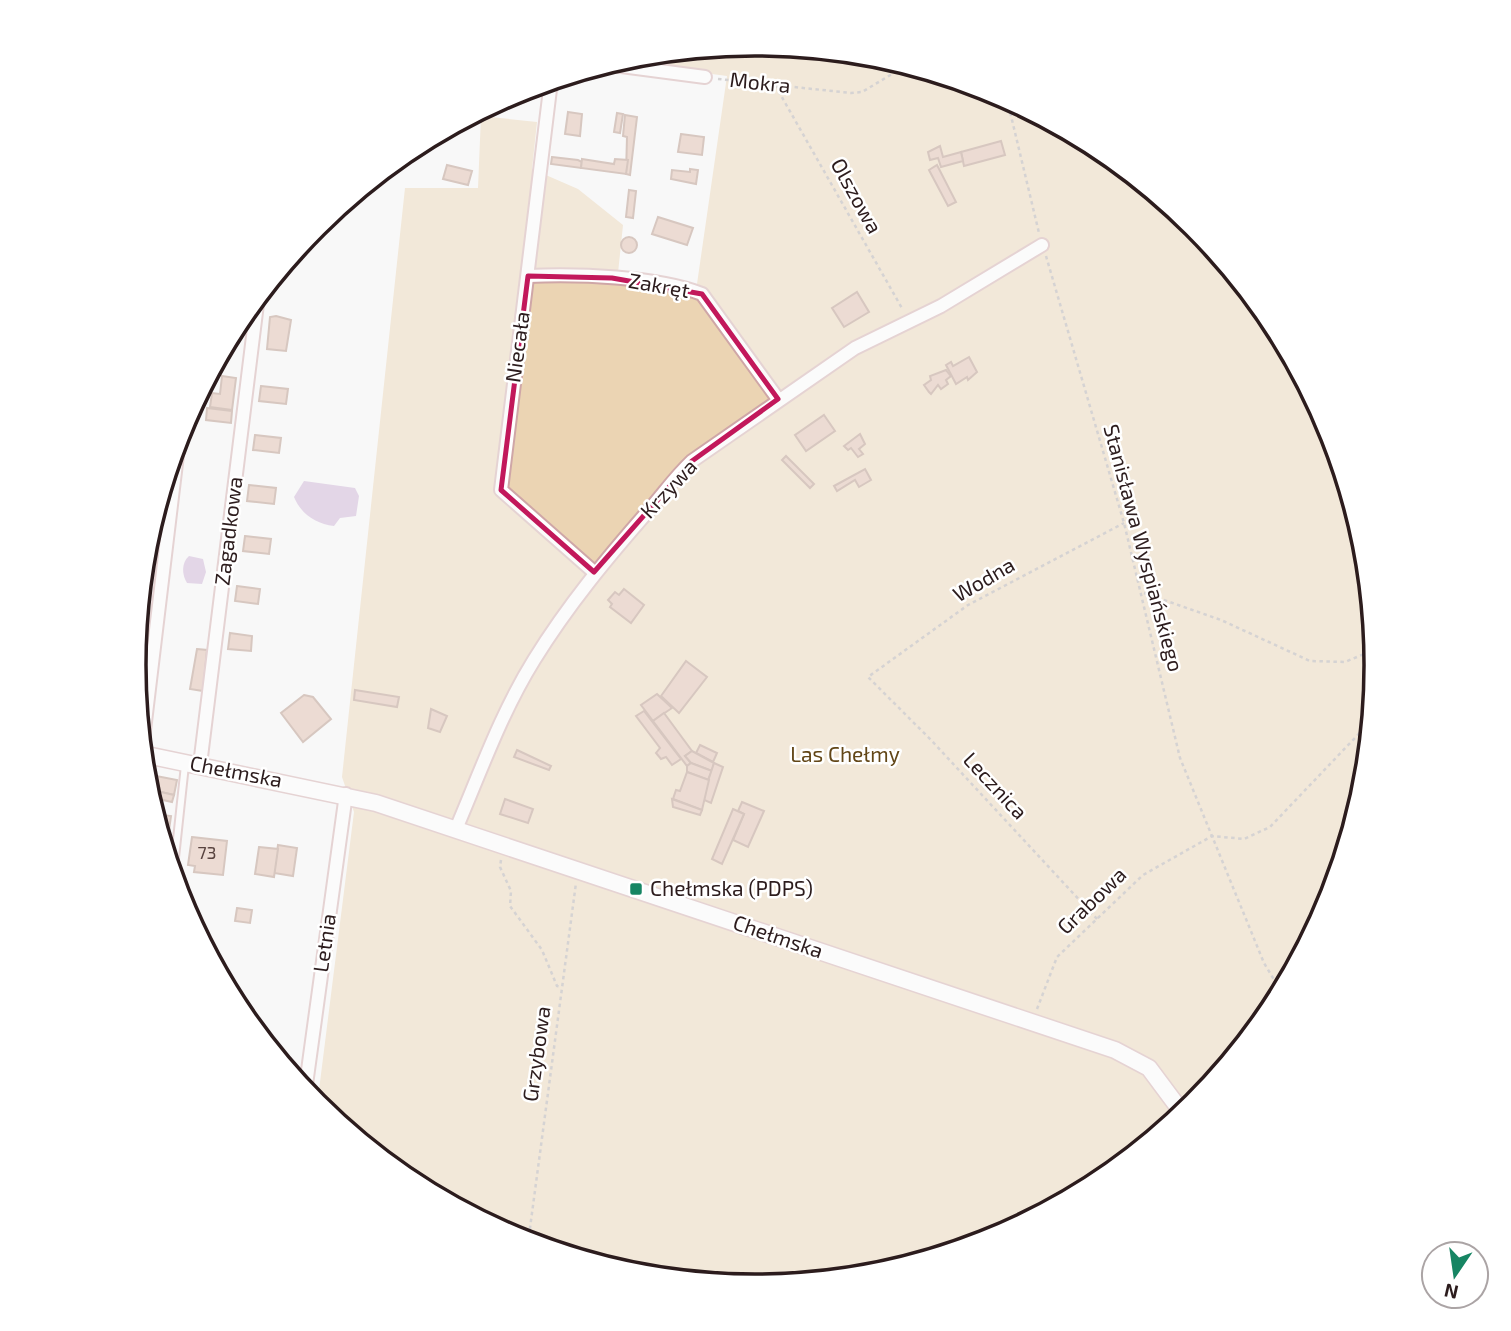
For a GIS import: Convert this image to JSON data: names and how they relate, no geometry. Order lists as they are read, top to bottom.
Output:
{
  "streets": {
    "street": [
      "Mokra",
      "Zakręt",
      "Niecała",
      "Krzywa",
      "Zagadkowa",
      "Chełmska",
      "Letnia"
    ],
    "path": [
      "Olszowa",
      "Stanisława Wyspiańskiego",
      "Wodna",
      "Lecznica",
      "Grabowa",
      "Grzybowa"
    ]
  },
  "crossings": [
    ["Mokra", "Olszowa"],
    ["Olszowa", "Krzywa"],
    ["Zakręt", "Niecała"],
    ["Zakręt", "Krzywa"],
    ["Niecała", "Krzywa"],
    ["Krzywa", "Stanisława Wyspiańskiego"],
    ["Krzywa", "Chełmska"],
    ["Zagadkowa", "Chełmska"],
    ["Stanisława Wyspiańskiego", "Wodna"],
    ["Stanisława Wyspiańskiego", "Grabowa"],
    ["Wodna", "Lecznica"],
    ["Chełmska", "Grabowa"],
    ["Chełmska", "Letnia"],
    ["Chełmska", "Grzybowa"],
    ["Lecznica", "Grabowa"]
  ],
  "parks": ["Las Chełmy"],
  "places": {
    "transit": ["Chełmska (PDPS)"]
  },
  "house_numbers": ["73"],
  "north": "bottom"
}
